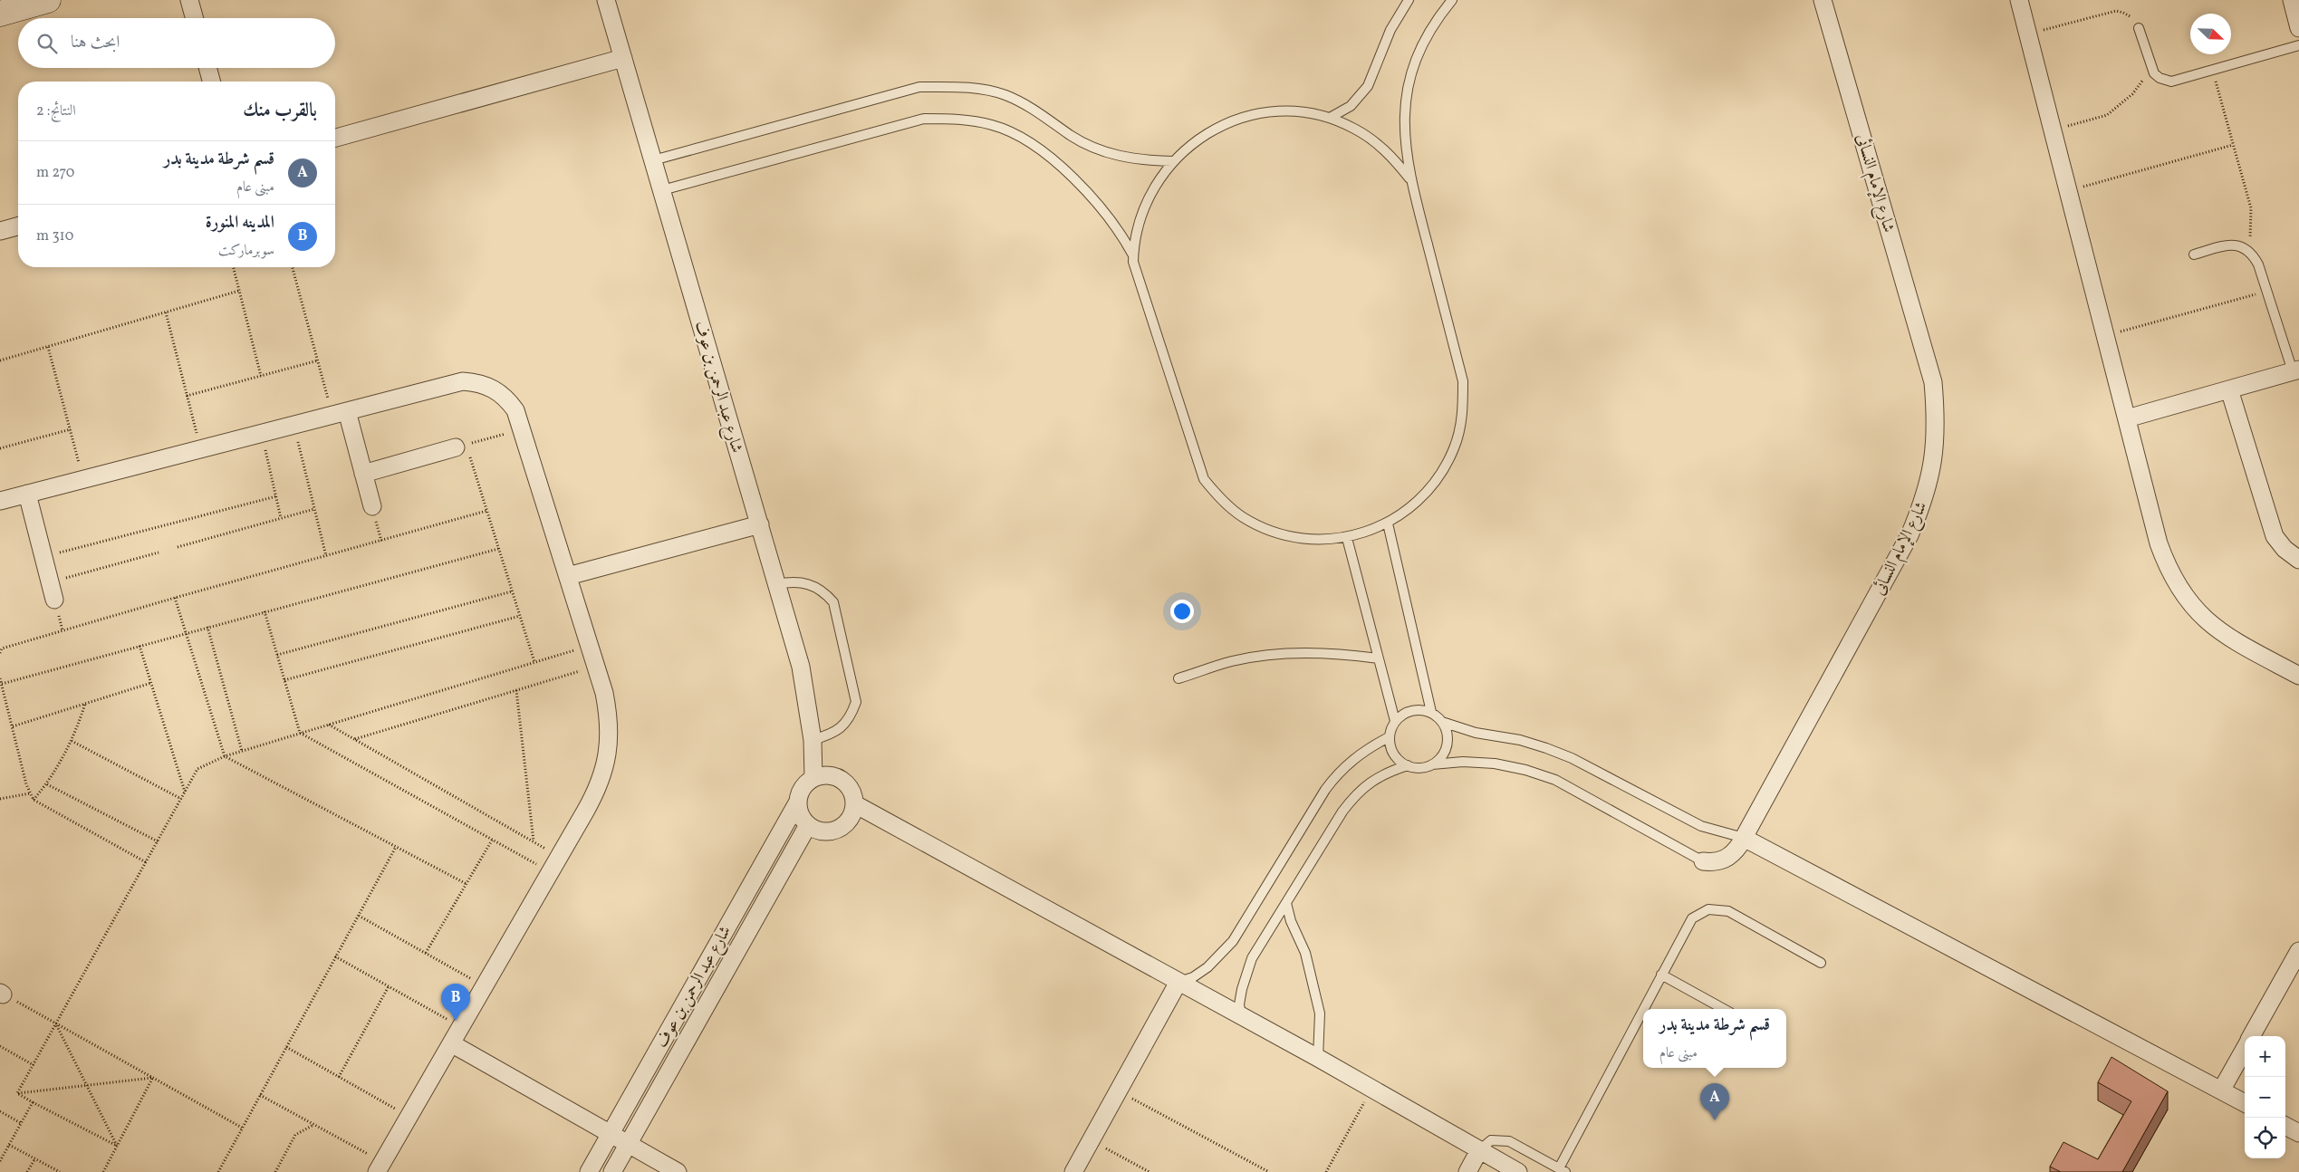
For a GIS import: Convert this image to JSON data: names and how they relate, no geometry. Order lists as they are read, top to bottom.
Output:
{
  "streets": {
    "street": ["شارع الإمام النسائى", "شارع عبد الرحمن بن عوف"]
  },
  "north": "bottom right",
  "page": {
    "search": "ابحث هنا",
    "heading": ["بالقرب منك", "النتائج: 2"],
    "list": [
      {
        "mark": "A",
        "name": "قسم شرطة مدينة بدر",
        "note": "مبنى عام",
        "value": "270 m"
      },
      {
        "mark": "B",
        "name": "المدينه المنورة",
        "note": "سوبرماركت",
        "value": "310 m"
      }
    ],
    "pins": ["B", "A"],
    "popup": ["قسم شرطة مدينة بدر", "مبنى عام"],
    "map_buttons": ["+", "−"]
  }
}
